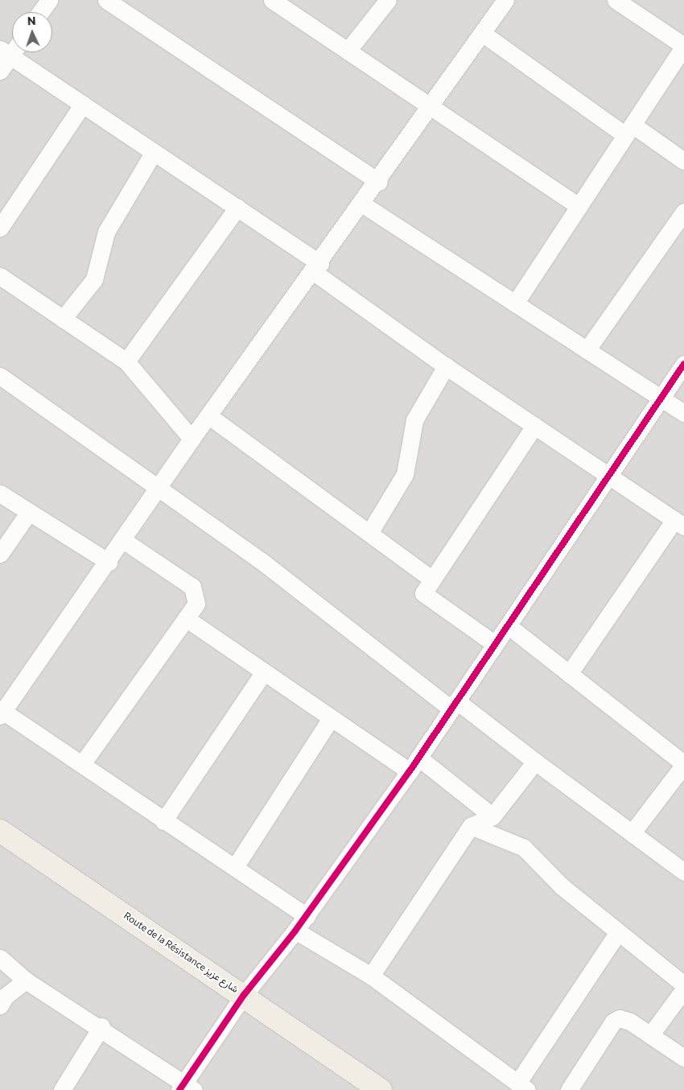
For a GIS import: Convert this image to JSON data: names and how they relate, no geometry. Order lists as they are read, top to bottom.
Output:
{
  "streets": {
    "main road": ["Route de la Résistance شارع عزيز"]
  },
  "north": "top"
}
